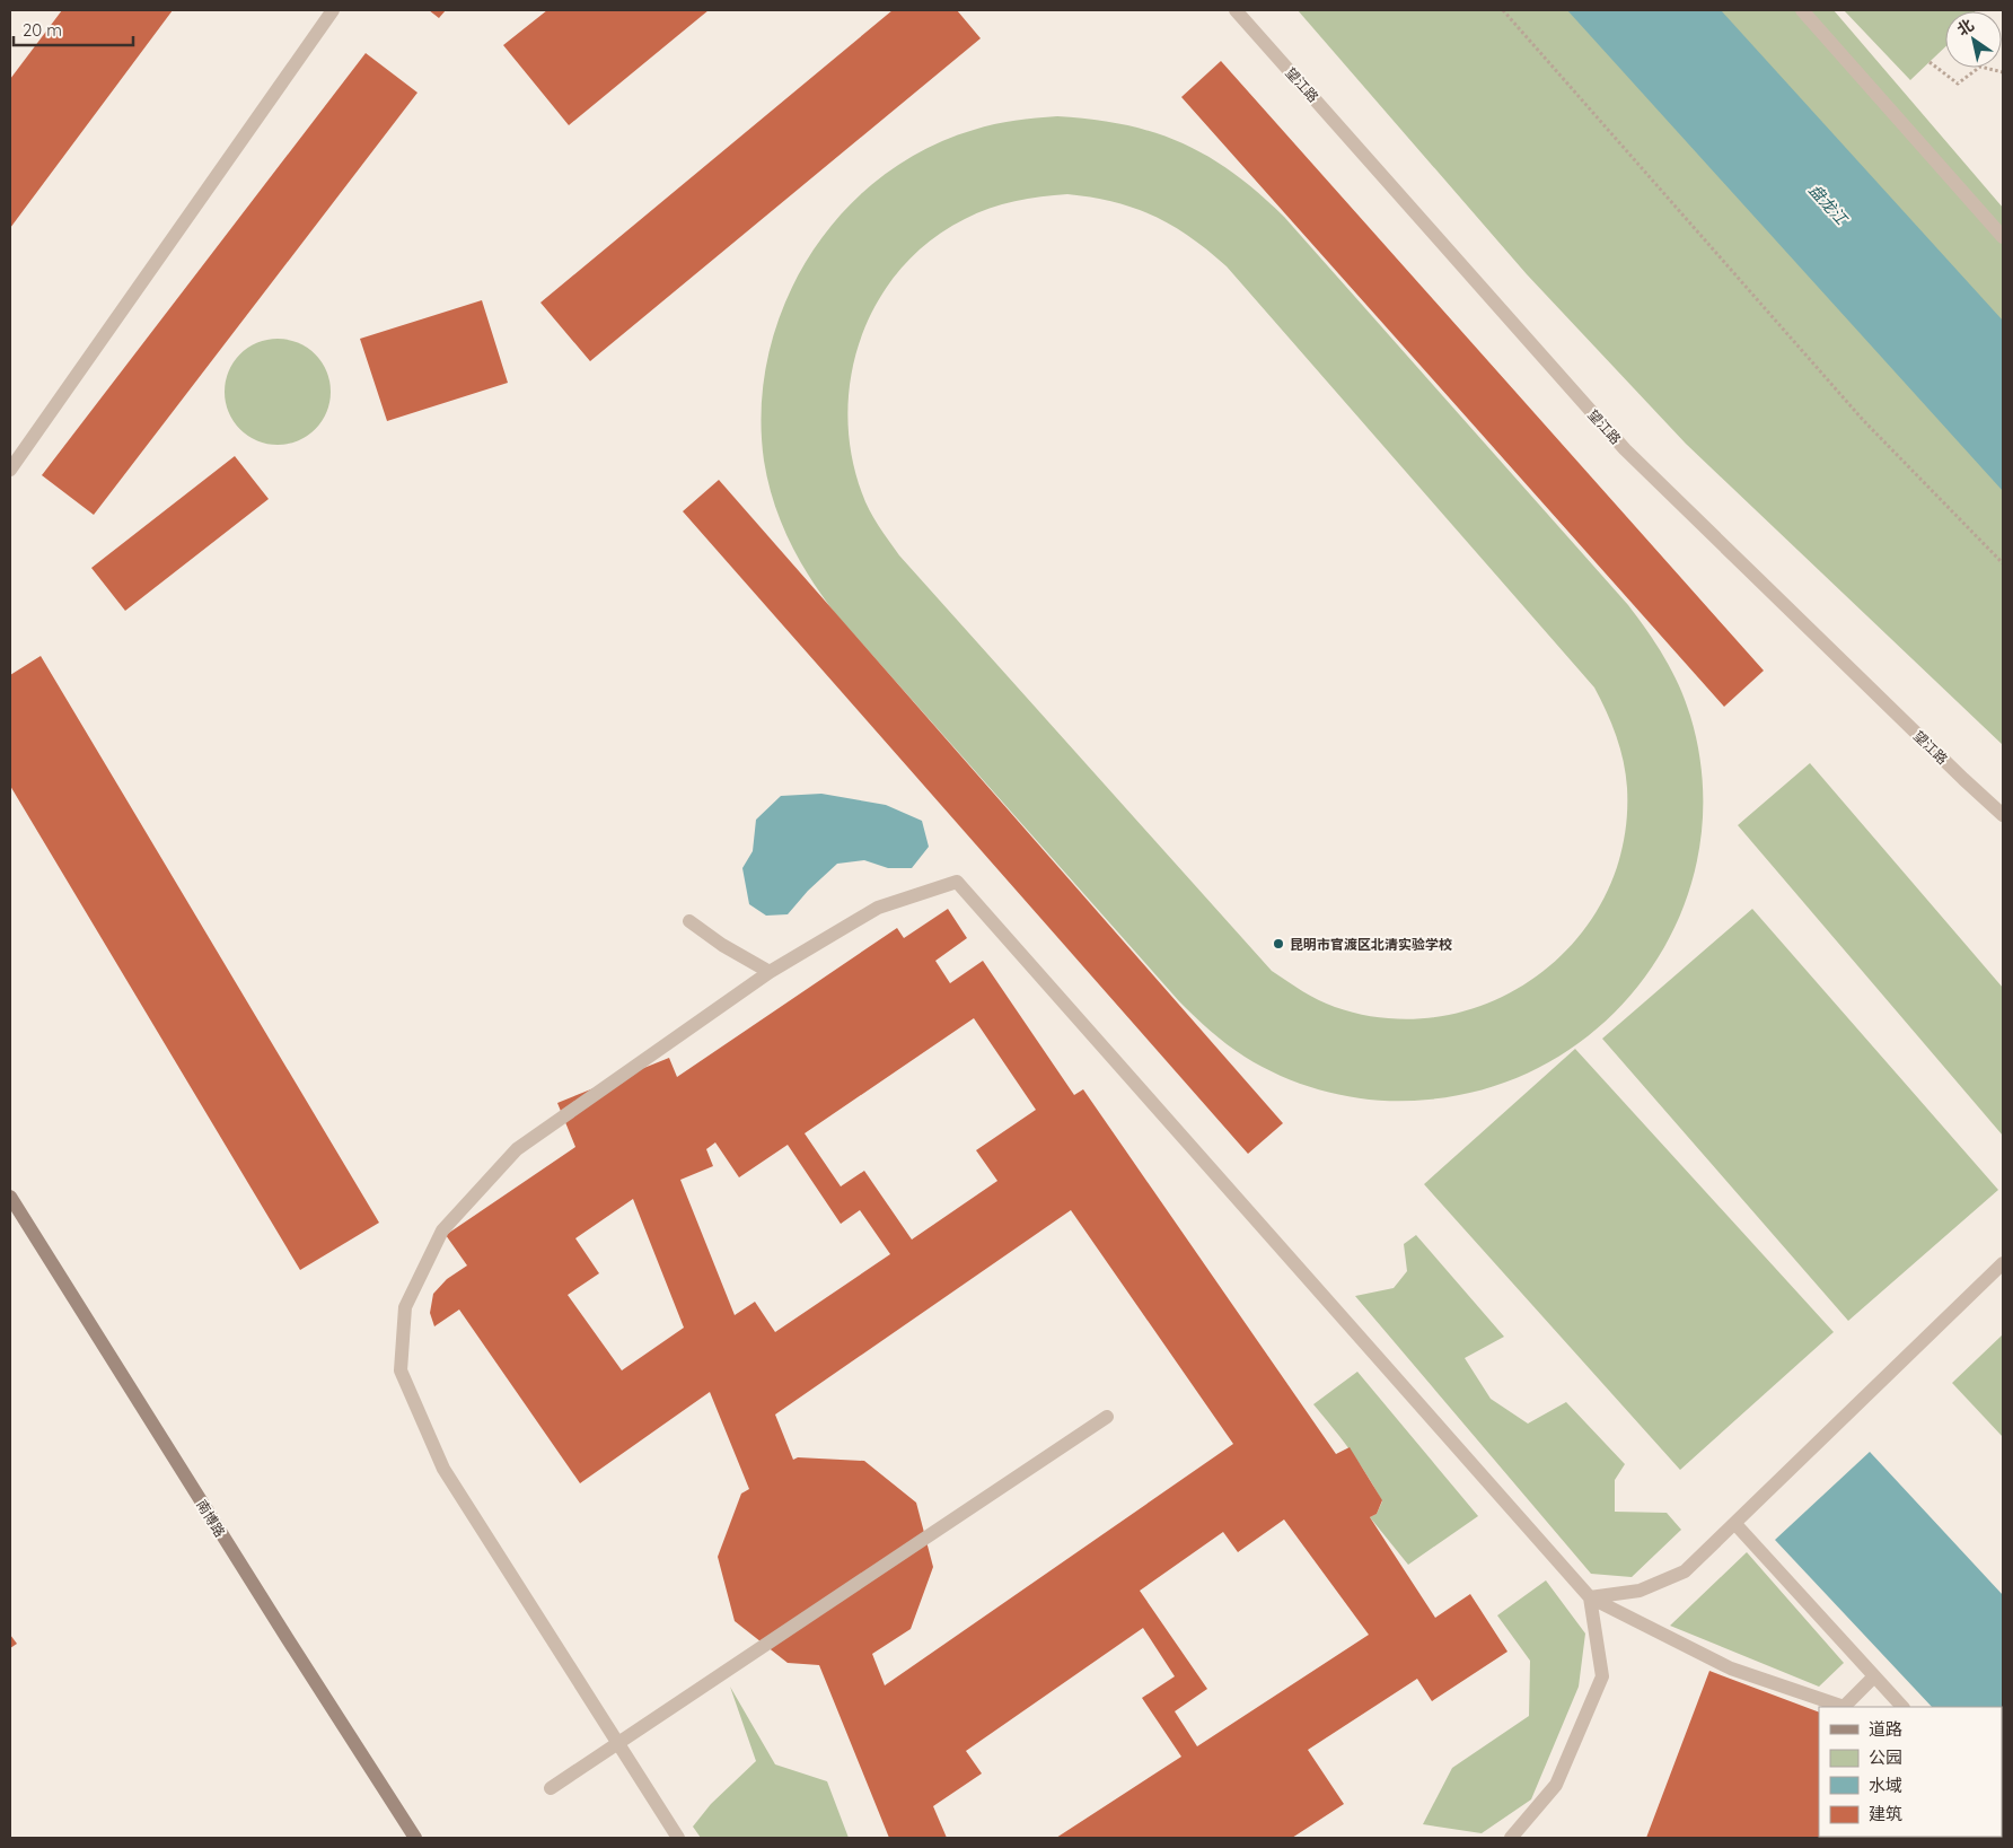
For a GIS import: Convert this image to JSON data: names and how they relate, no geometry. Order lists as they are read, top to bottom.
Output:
{
  "streets": {
    "street": ["望江路", "南博路"]
  },
  "water": ["盘龙江"],
  "places": ["昆明市官渡区北清实验学校"],
  "legend": [
    "道路",
    "公园",
    "水域",
    "建筑"
  ],
  "scale_bar": "20 m",
  "north": "top left"
}
